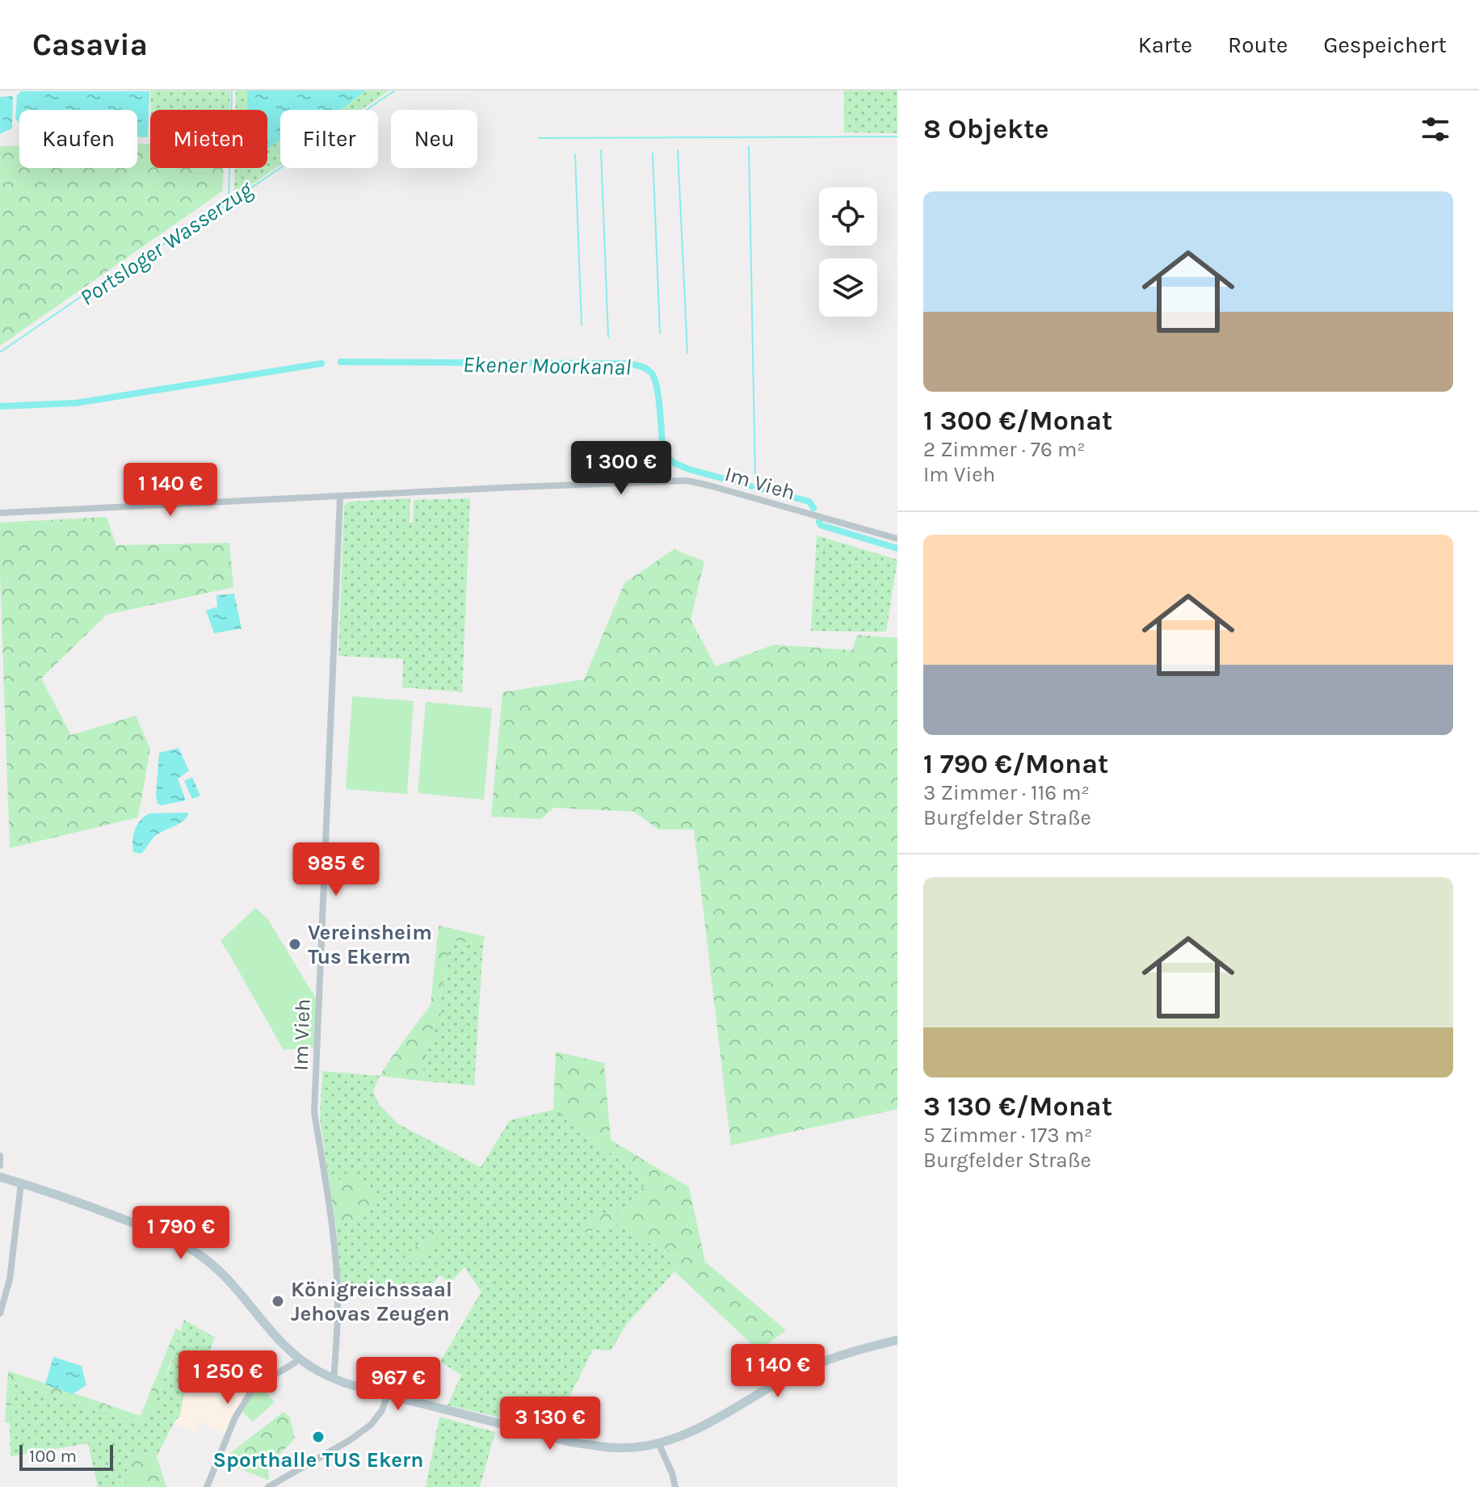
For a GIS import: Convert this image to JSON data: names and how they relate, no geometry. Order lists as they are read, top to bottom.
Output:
{
  "streets": {
    "street": ["Im Vieh"]
  },
  "water": ["Portsloger Wasserzug", "Ekener Moorkanal"],
  "places": ["Vereinsheim Tus Ekerm", "Königreichssaal Jehovas Zeugen", "Sporthalle TUS Ekern"],
  "scale_bar": "100 m",
  "page": {
    "header": "Casavia",
    "nav": ["Karte", "Route", "Gespeichert"],
    "heading": "8 Objekte",
    "chip": [
      "Kaufen",
      "Mieten",
      "Filter",
      "Neu"
    ],
    "list": [
      {
        "name": "1 300 €/Monat",
        "note": "2 Zimmer · 76 m² · Im Vieh"
      },
      {
        "name": "1 790 €/Monat",
        "note": "3 Zimmer · 116 m² · Burgfelder Straße"
      },
      {
        "name": "3 130 €/Monat",
        "note": "5 Zimmer · 173 m² · Burgfelder Straße"
      }
    ],
    "price": [
      "1 300 €",
      "1 140 €",
      "985 €",
      "1 790 €",
      "1 140 €",
      "1 250 €",
      "967 €",
      "3 130 €"
    ],
    "scale": "100 m"
  }
}
